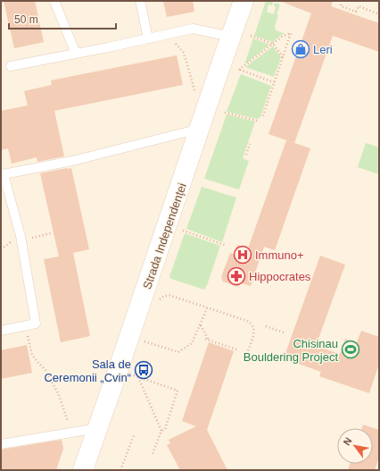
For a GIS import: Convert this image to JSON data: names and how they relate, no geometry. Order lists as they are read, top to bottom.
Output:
{
  "streets": {
    "main road": ["Strada Independenței"]
  },
  "places": {
    "shop": ["Leri"],
    "hospital": ["Immuno+"],
    "pharmacy": ["Hippocrates"],
    "sports": ["Chisinau Bouldering Project"],
    "bus stop": ["Sala de Ceremonii „Cvin“"]
  },
  "scale_bar": "50 m",
  "north": "top left"
}
